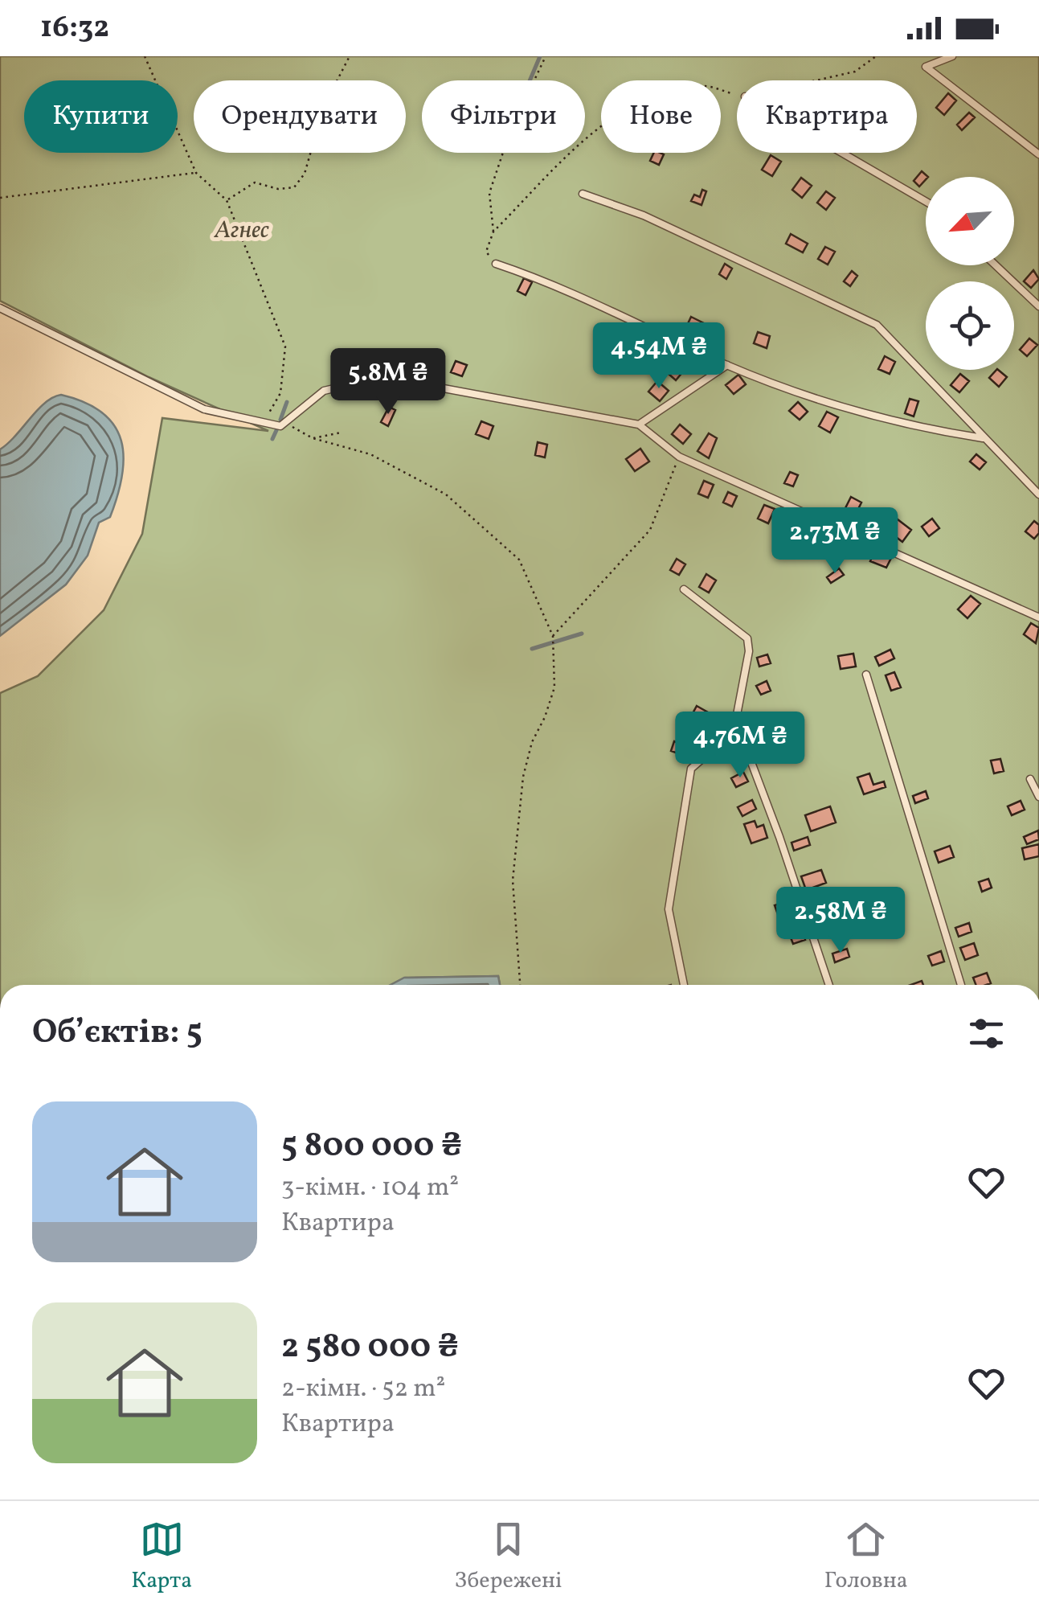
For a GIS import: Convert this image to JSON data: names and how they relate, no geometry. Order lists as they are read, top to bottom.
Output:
{
  "parks": ["Агнес"],
  "north": "bottom left",
  "page": {
    "status": "16:32",
    "chip": [
      "Купити",
      "Орендувати",
      "Фільтри",
      "Нове",
      "Квартира"
    ],
    "price": [
      "4.54M ₴",
      "5.8M ₴",
      "2.73M ₴",
      "4.76M ₴",
      "2.58M ₴"
    ],
    "heading": "Об’єктів: 5",
    "list": [
      {
        "name": "5 800 000 ₴",
        "note": "3-кімн. · 104 m² · Квартира"
      },
      {
        "name": "2 580 000 ₴",
        "note": "2-кімн. · 52 m² · Квартира"
      }
    ],
    "tabs": ["Карта", "Збережені", "Головна"]
  }
}
